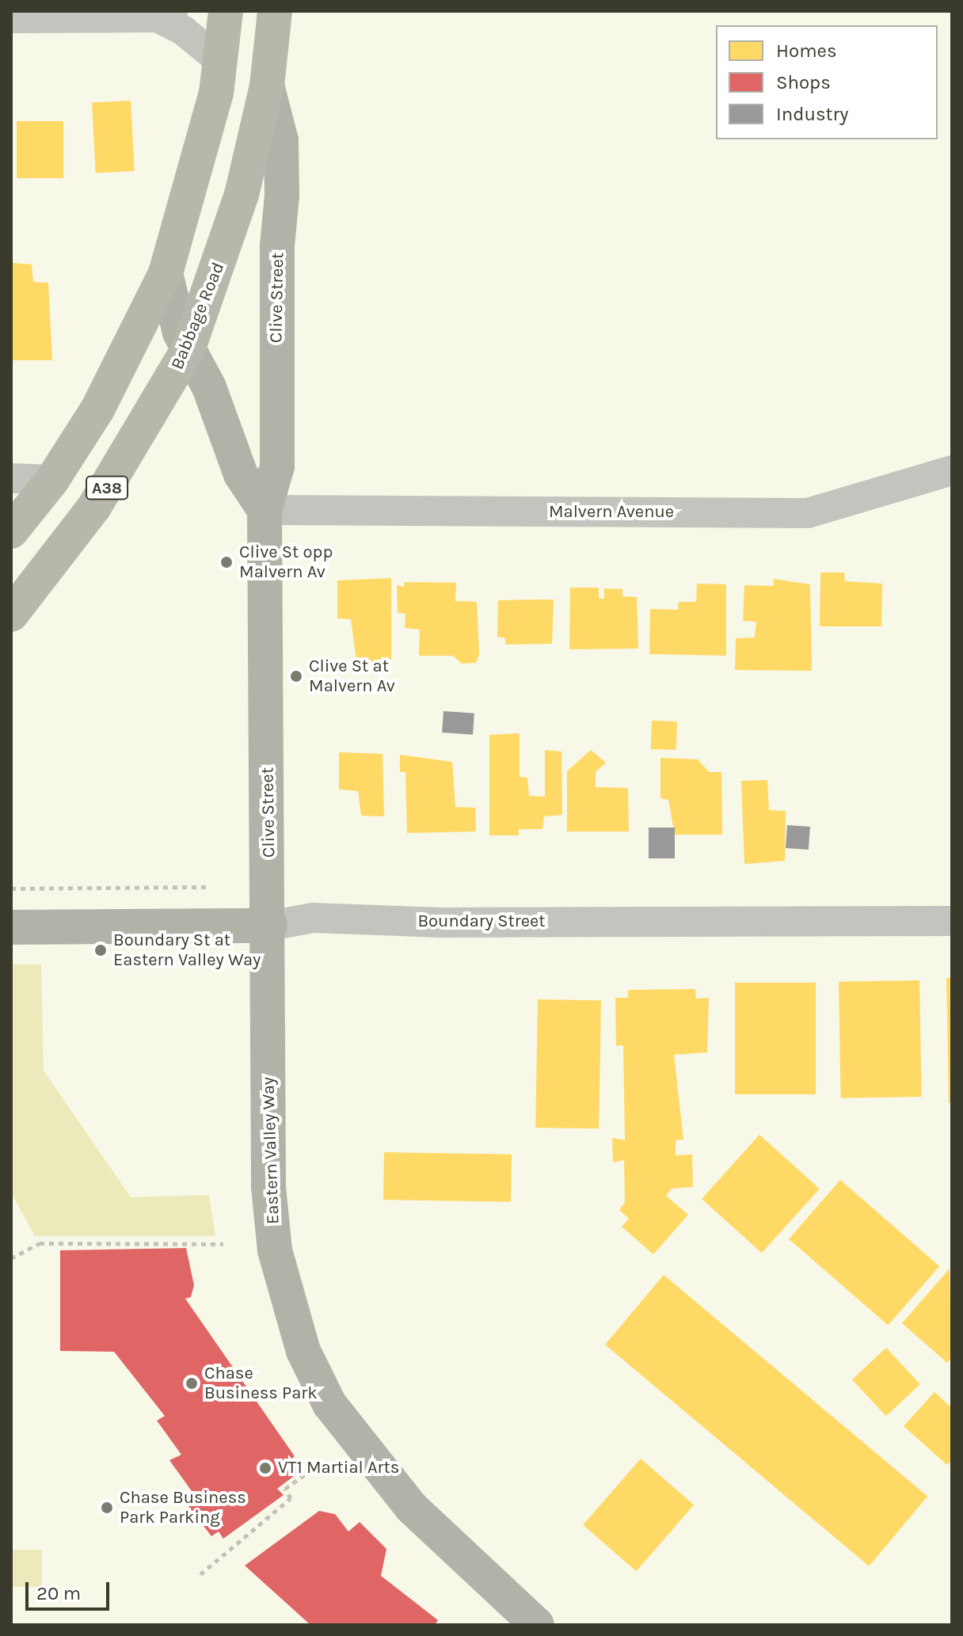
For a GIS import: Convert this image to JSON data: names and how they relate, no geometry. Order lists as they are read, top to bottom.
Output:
{
  "streets": {
    "highway": ["Babbage Road", "A38"],
    "main road": ["Clive Street", "Boundary Street", "Eastern Valley Way"],
    "street": ["Malvern Avenue"]
  },
  "crossings": [
    ["Clive Street", "Babbage Road"],
    ["Clive Street", "Malvern Avenue"],
    ["Clive Street", "Boundary Street"],
    ["Clive Street", "Eastern Valley Way"],
    ["Boundary Street", "Eastern Valley Way"]
  ],
  "places": [
    "Clive St opp Malvern Av",
    "Clive St at Malvern Av",
    "Boundary St at Eastern Valley Way",
    "Chase Business Park",
    "VT1 Martial Arts",
    "Chase Business Park Parking"
  ],
  "legend": ["Homes", "Shops", "Industry"],
  "scale_bar": "20 m"
}
